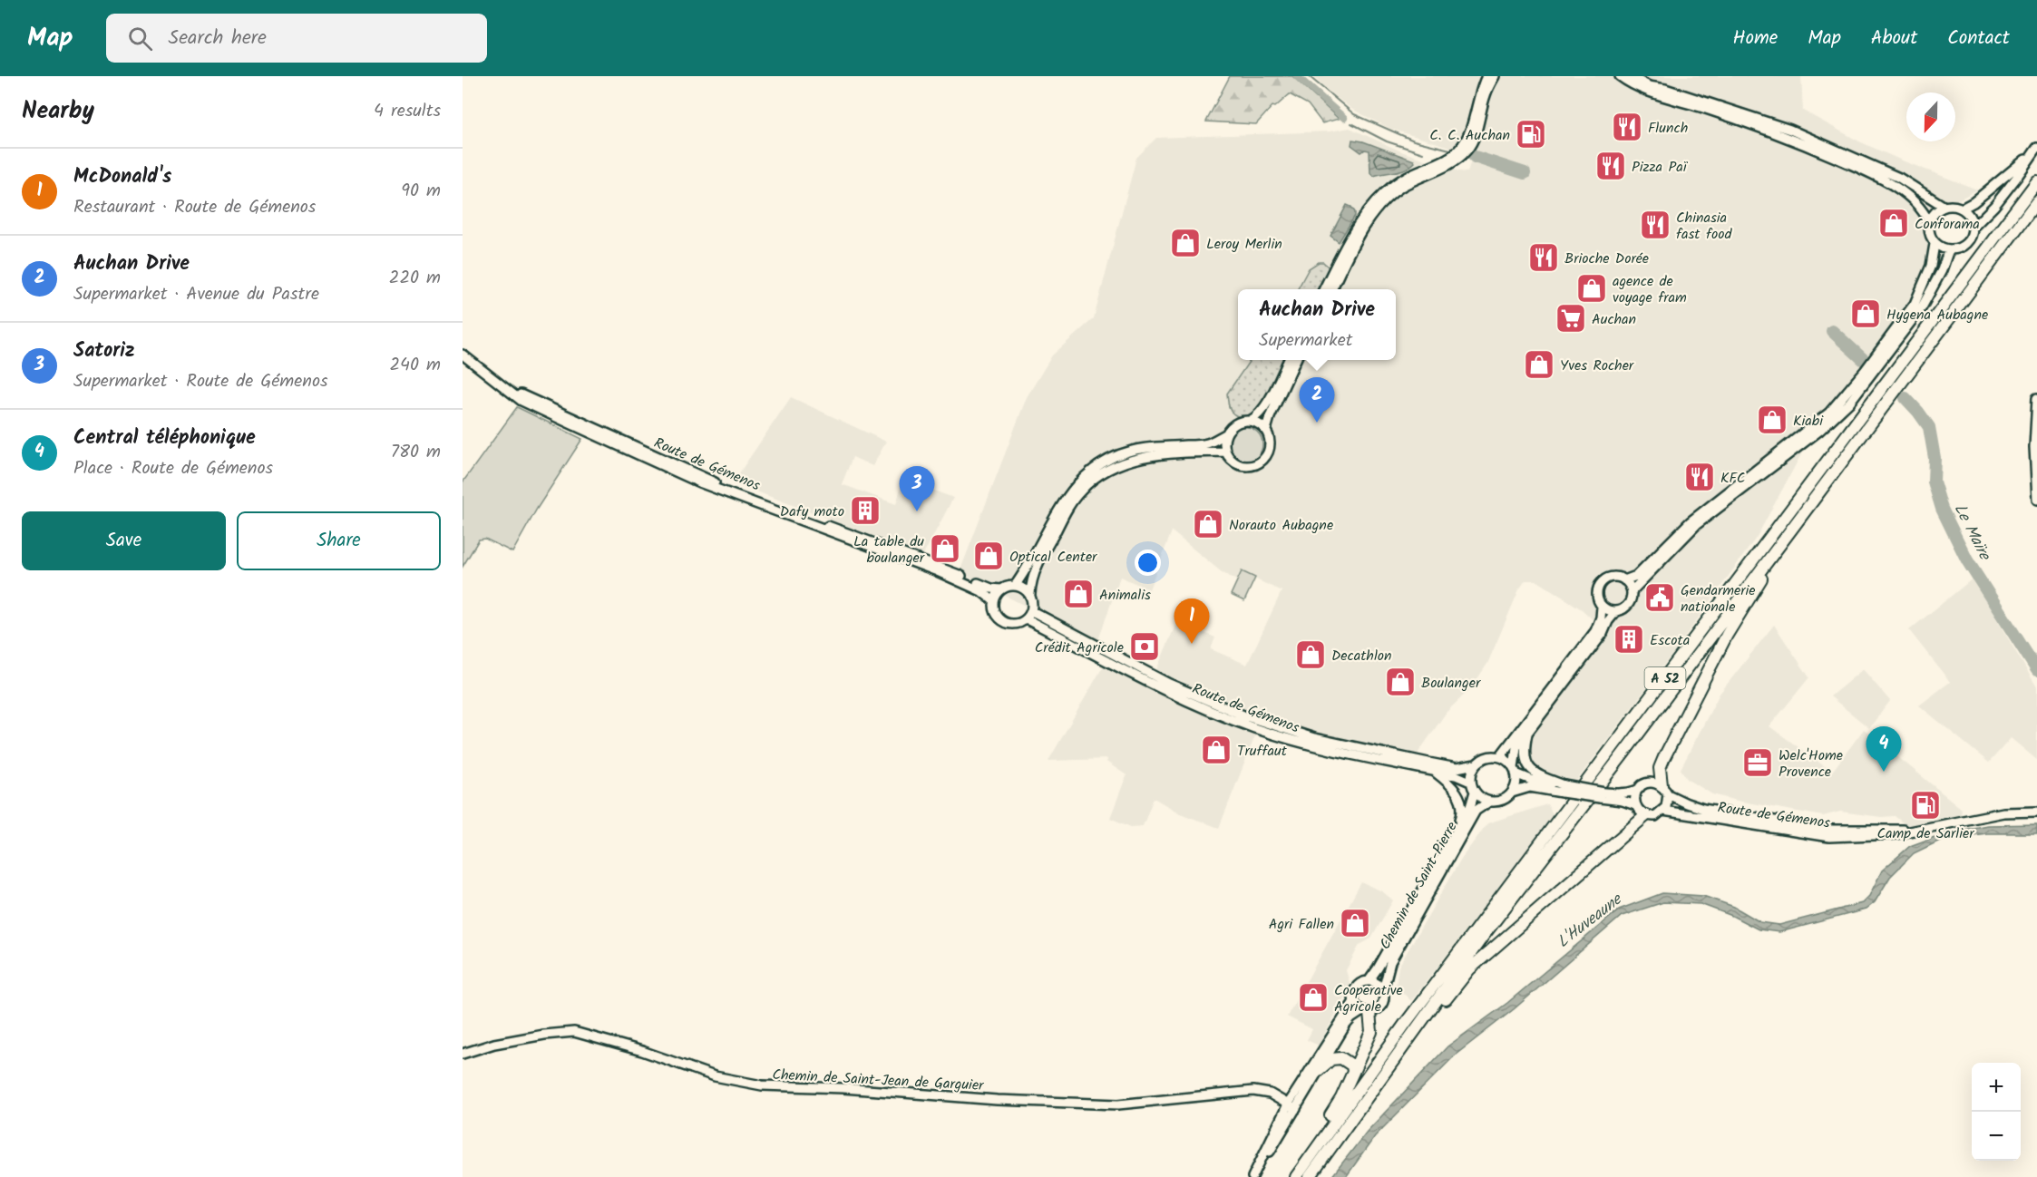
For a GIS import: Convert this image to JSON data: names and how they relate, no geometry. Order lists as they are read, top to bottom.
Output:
{
  "streets": {
    "highway": ["A 52"],
    "main road": ["Route de Gémenos", "Chemin de Saint-Pierre", "Chemin de Saint-Jean de Garguier"]
  },
  "crossings": [
    ["Route de Gémenos", "Chemin de Saint-Pierre"]
  ],
  "water": ["Le Maïre", "L'Huveaune"],
  "places": {
    "restaurant": [
      "Flunch",
      "Pizza Paï",
      "Chinasia fast food",
      "Brioche Dorée",
      "KFC"
    ],
    "fuel station": ["C. C. Auchan", "Camp de Sarlier"],
    "shop": [
      "Conforama",
      "Leroy Merlin",
      "agence de voyage fram",
      "Hygena Aubagne",
      "Yves Rocher",
      "Kiabi",
      "Norauto Aubagne",
      "La table du boulanger",
      "Optical Center",
      "Animalis",
      "Decathlon",
      "Boulanger",
      "Truffaut",
      "Agri Fallen",
      "Cooperative Agricole"
    ],
    "supermarket": ["Auchan"],
    "building": ["Dafy moto", "Escota"],
    "public building": ["Gendarmerie nationale"],
    "bank": ["Crédit Agricole"],
    "office": ["Welc'Home Provence"]
  },
  "north": "bottom",
  "page": {
    "header": "Map",
    "search": "Search here",
    "nav": [
      "Home",
      "Map",
      "About",
      "Contact"
    ],
    "heading": ["Nearby", "4 results"],
    "list": [
      {
        "mark": "1",
        "name": "McDonald's",
        "note": "Restaurant · Route de Gémenos",
        "value": "90 m"
      },
      {
        "mark": "2",
        "name": "Auchan Drive",
        "note": "Supermarket · Avenue du Pastre",
        "value": "220 m"
      },
      {
        "mark": "3",
        "name": "Satoriz",
        "note": "Supermarket · Route de Gémenos",
        "value": "240 m"
      },
      {
        "mark": "4",
        "name": "Central téléphonique",
        "note": "Place · Route de Gémenos",
        "value": "780 m"
      }
    ],
    "popup": ["Auchan Drive", "Supermarket"],
    "pins": [
      "2",
      "3",
      "1",
      "4"
    ],
    "buttons": ["Save", "Share"],
    "map_buttons": ["+", "−"]
  }
}
